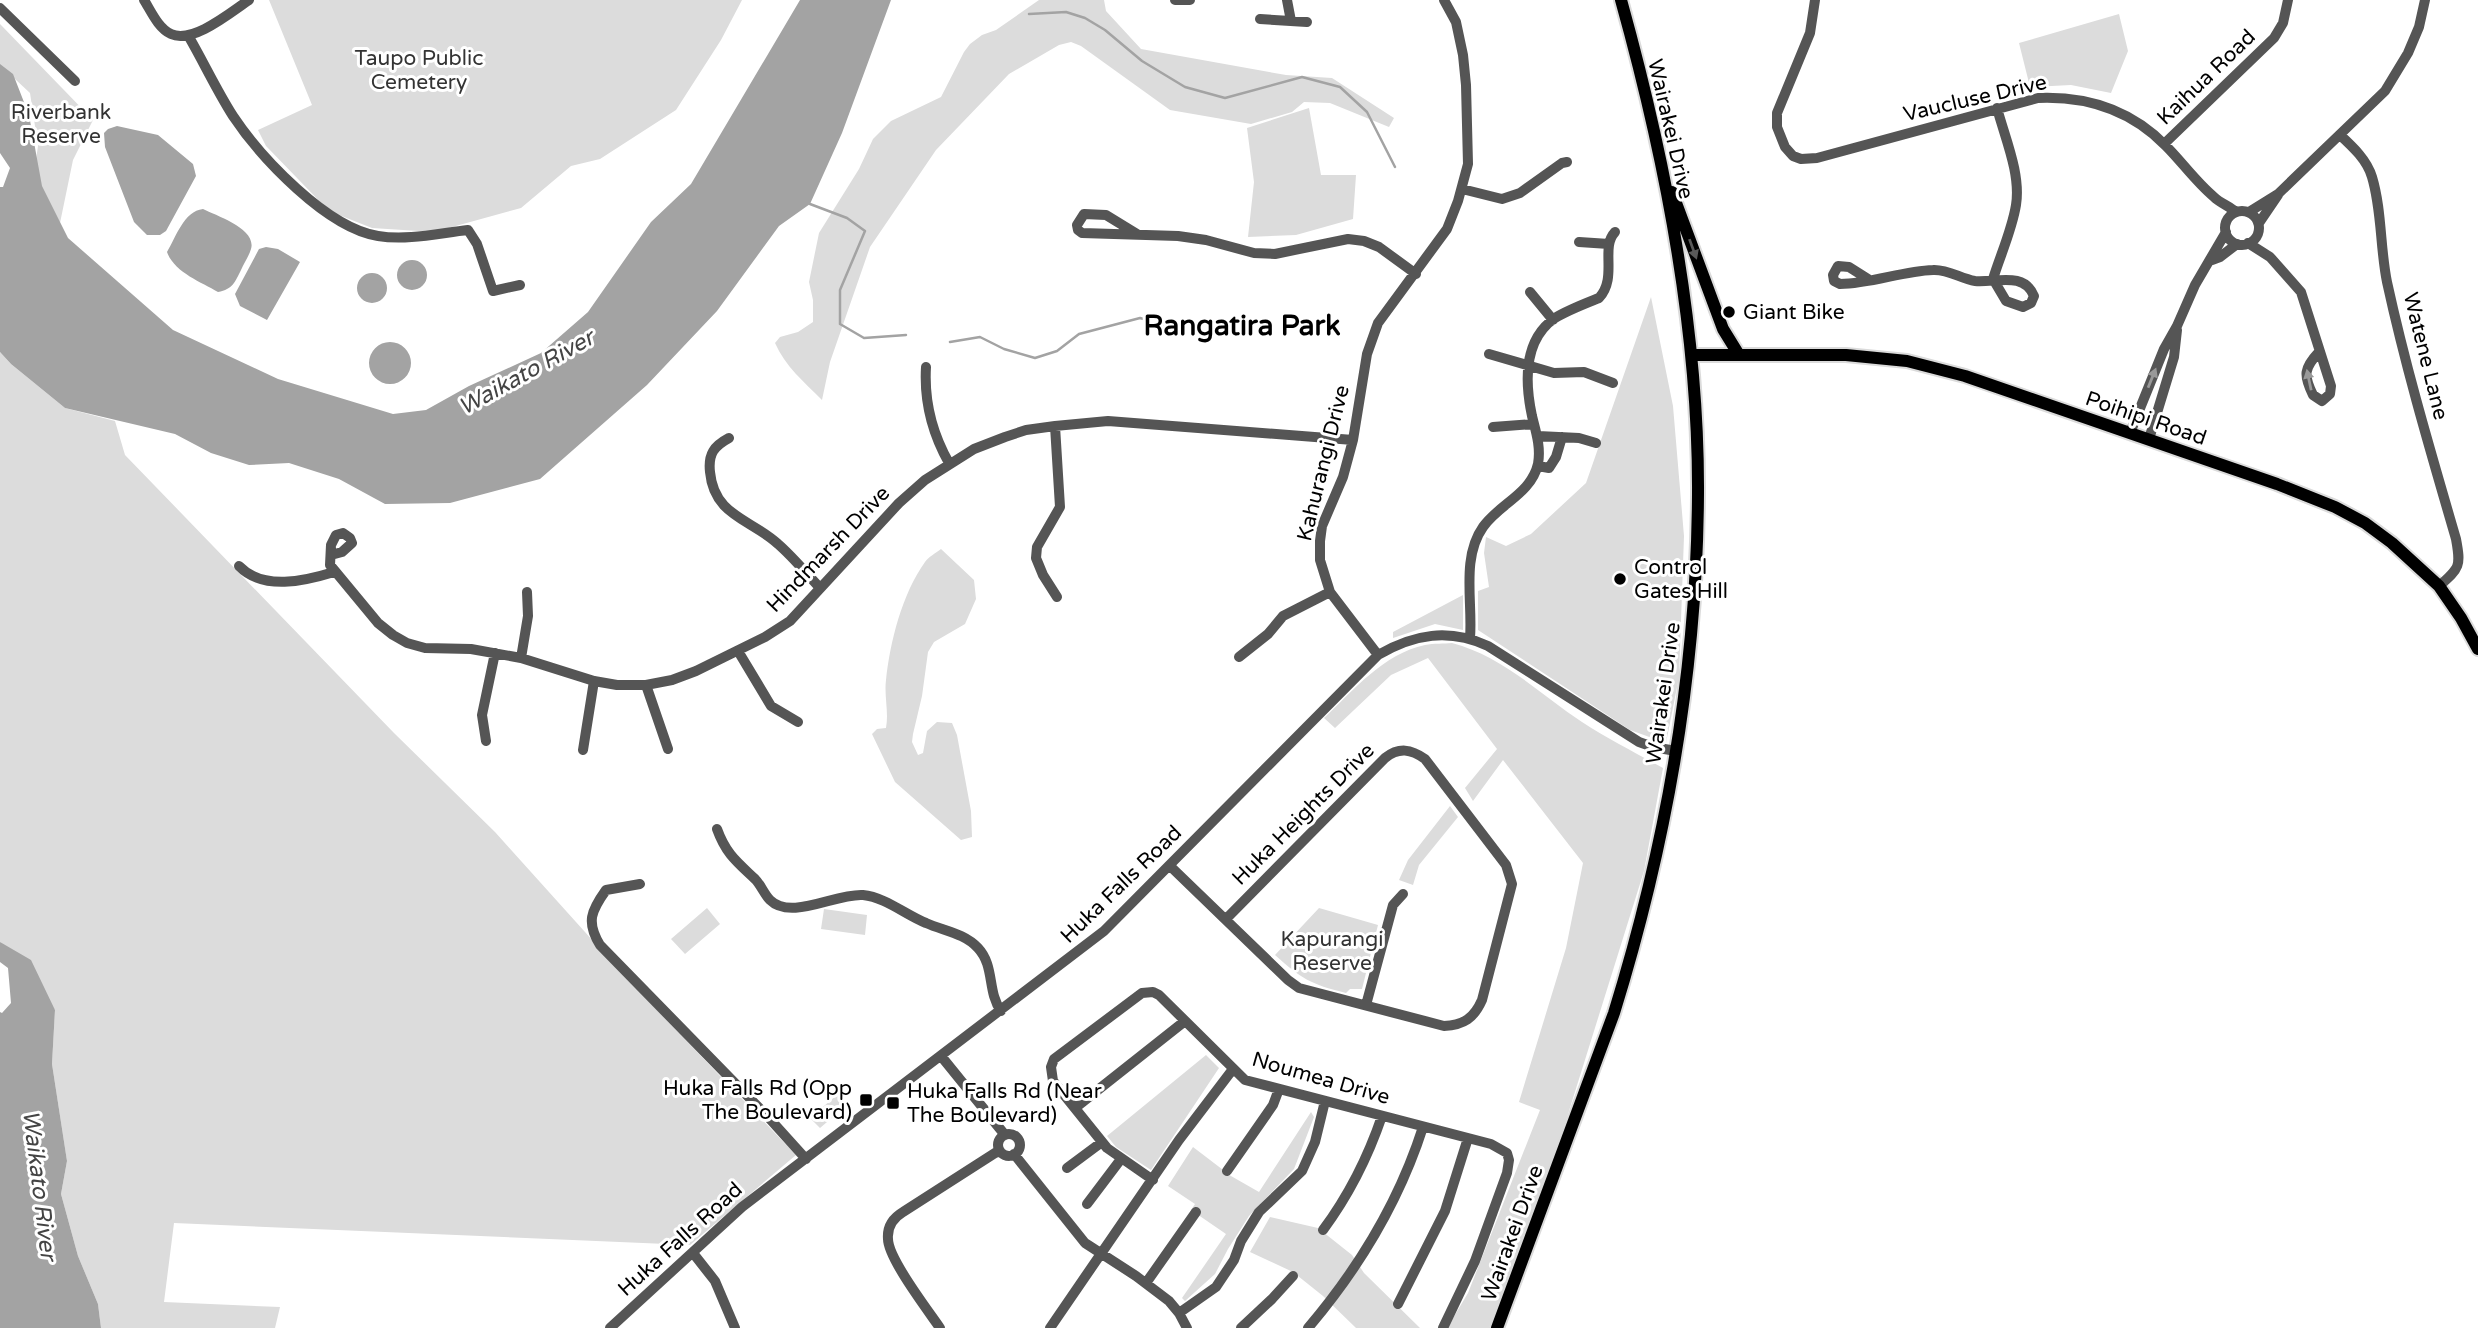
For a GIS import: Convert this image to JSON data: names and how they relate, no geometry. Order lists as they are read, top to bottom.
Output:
{
  "streets": {
    "main road": ["Wairakei Drive", "Poihipi Road"],
    "street": [
      "Kaihua Road",
      "Vaucluse Drive",
      "Watene Lane",
      "Kahurangi Drive",
      "Hindmarsh Drive",
      "Huka Heights Drive",
      "Huka Falls Road",
      "Noumea Drive"
    ]
  },
  "crossings": [
    ["Kaihua Road", "Vaucluse Drive"],
    ["Wairakei Drive", "Poihipi Road"],
    ["Wairakei Drive", "Huka Falls Road"],
    ["Watene Lane", "Poihipi Road"],
    ["Kahurangi Drive", "Hindmarsh Drive"],
    ["Kahurangi Drive", "Huka Falls Road"],
    ["Huka Heights Drive", "Huka Falls Road"]
  ],
  "districts": ["Rangatira Park"],
  "water": ["Waikato River"],
  "parks": ["Taupo Public Cemetery", "Riverbank Reserve", "Kapurangi Reserve"],
  "places": {
    "other": ["Giant Bike", "Control Gates Hill"],
    "transit": ["Huka Falls Rd (Opp The Boulevard)", "Huka Falls Rd (Near The Boulevard)"]
  }
}
